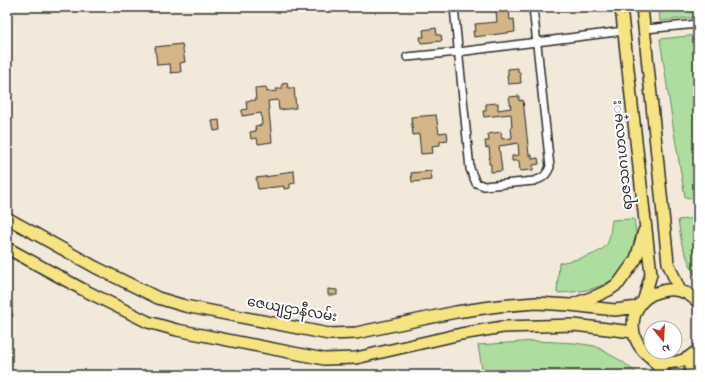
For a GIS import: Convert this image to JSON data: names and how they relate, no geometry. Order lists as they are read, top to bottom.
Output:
{
  "streets": {
    "main road": ["ရာဇသဂၤဟလမ္း", "ဇေယျဌာနီလမ်း"]
  },
  "crossings": [
    ["ရာဇသဂၤဟလမ္း", "ဇေယျဌာနီလမ်း"]
  ],
  "north": "bottom"
}
